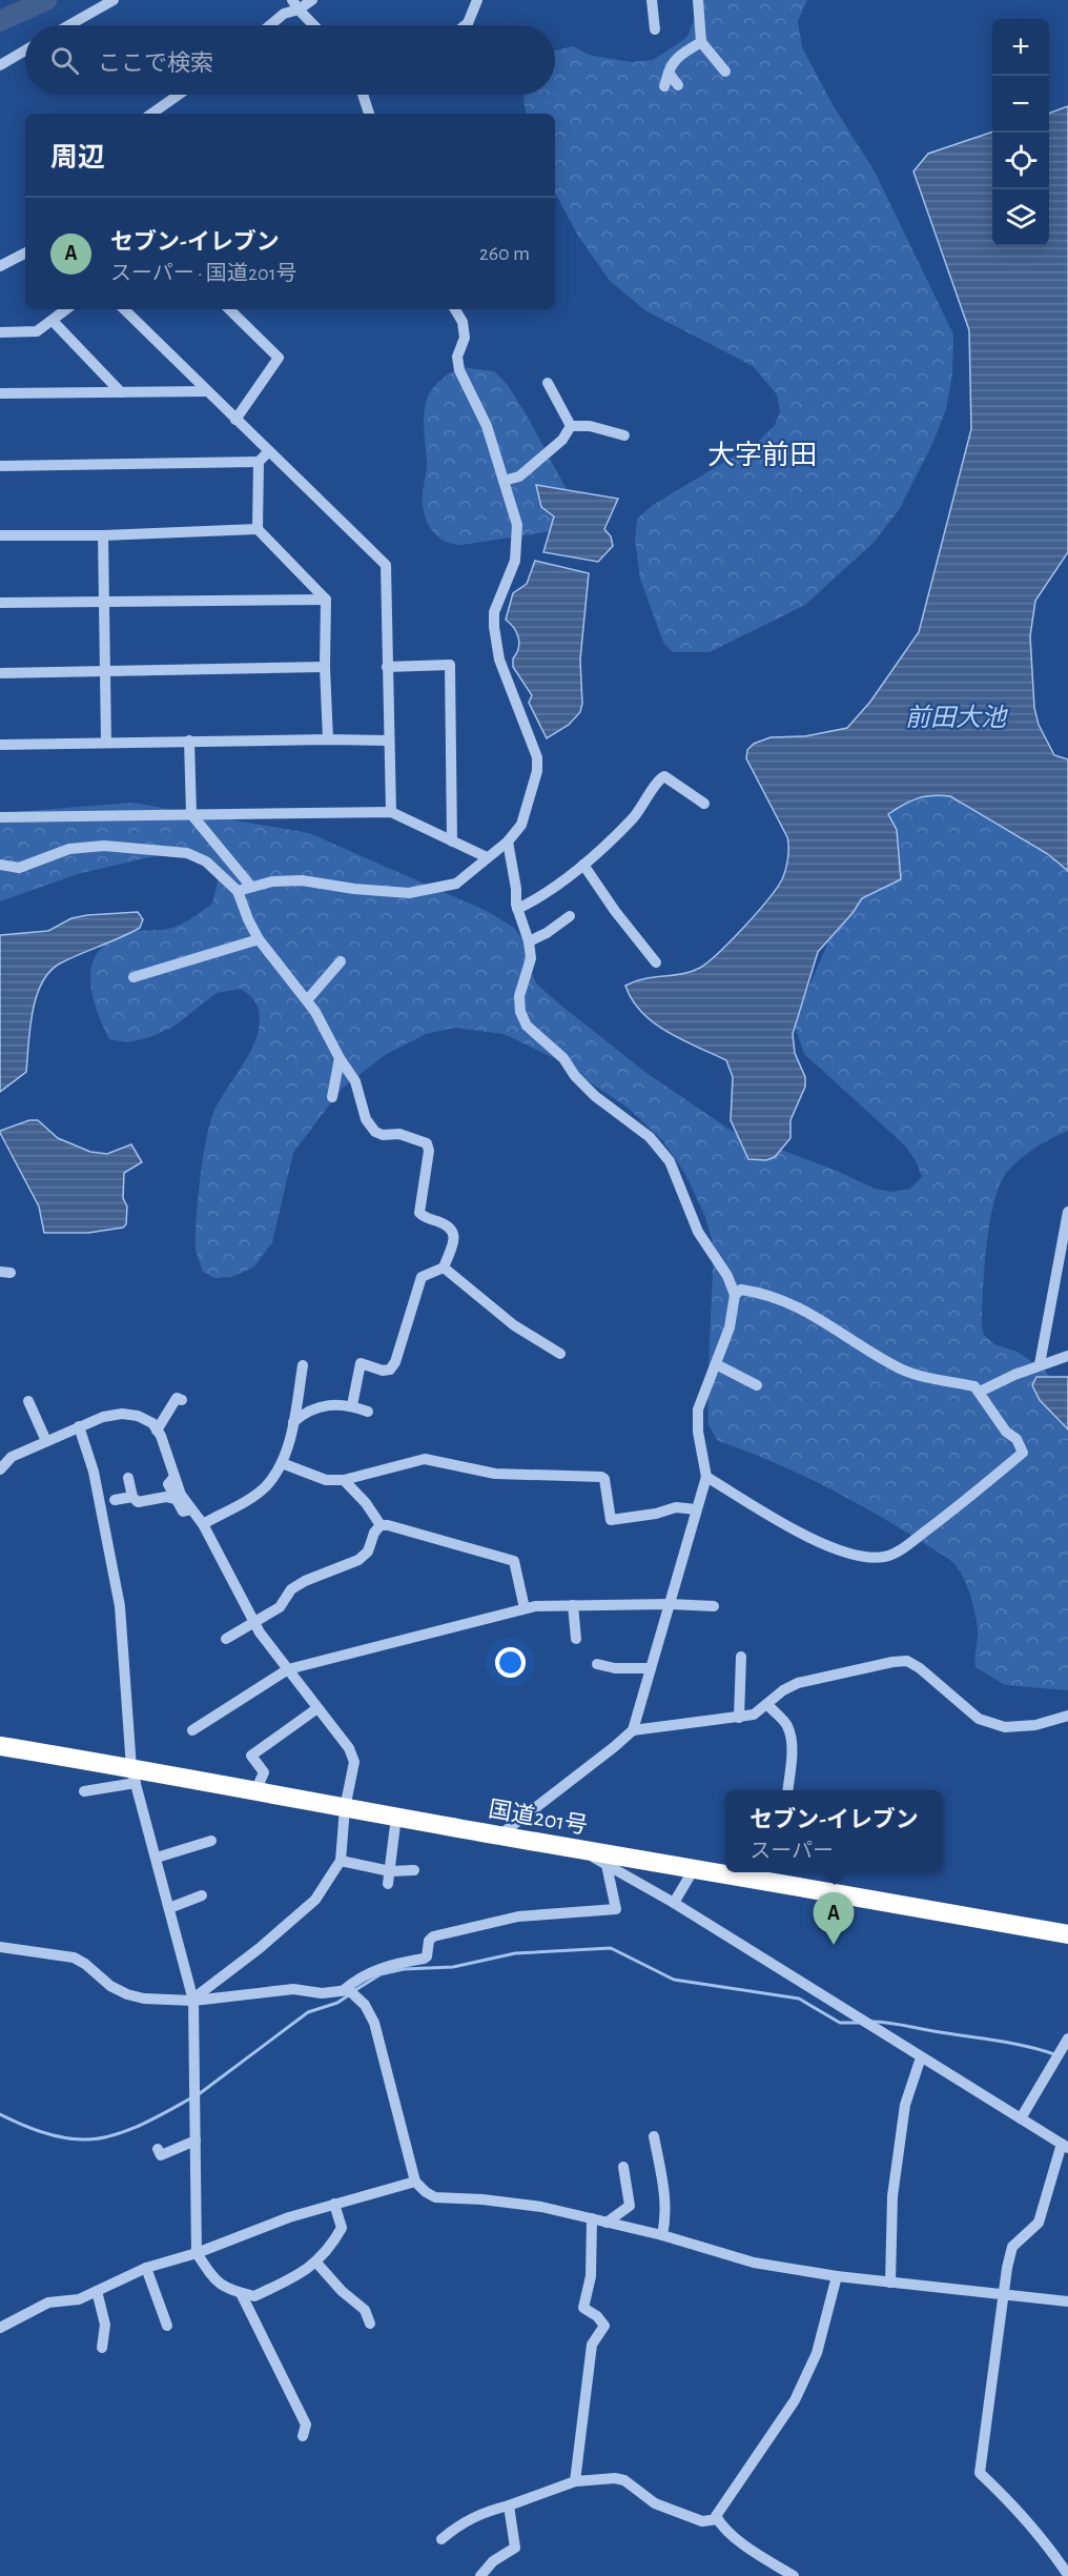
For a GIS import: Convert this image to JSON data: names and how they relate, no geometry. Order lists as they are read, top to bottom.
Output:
{
  "streets": {
    "highway": ["国道201号"]
  },
  "districts": ["大字前田"],
  "water": ["前田大池"],
  "page": {
    "map_buttons": ["+", "−"],
    "search": "ここで検索",
    "heading": "周辺",
    "list": [
      {
        "mark": "A",
        "name": "セブン-イレブン",
        "note": "スーパー · 国道201号",
        "value": "260 m"
      }
    ],
    "popup": ["セブン-イレブン", "スーパー"],
    "pins": "A"
  }
}
